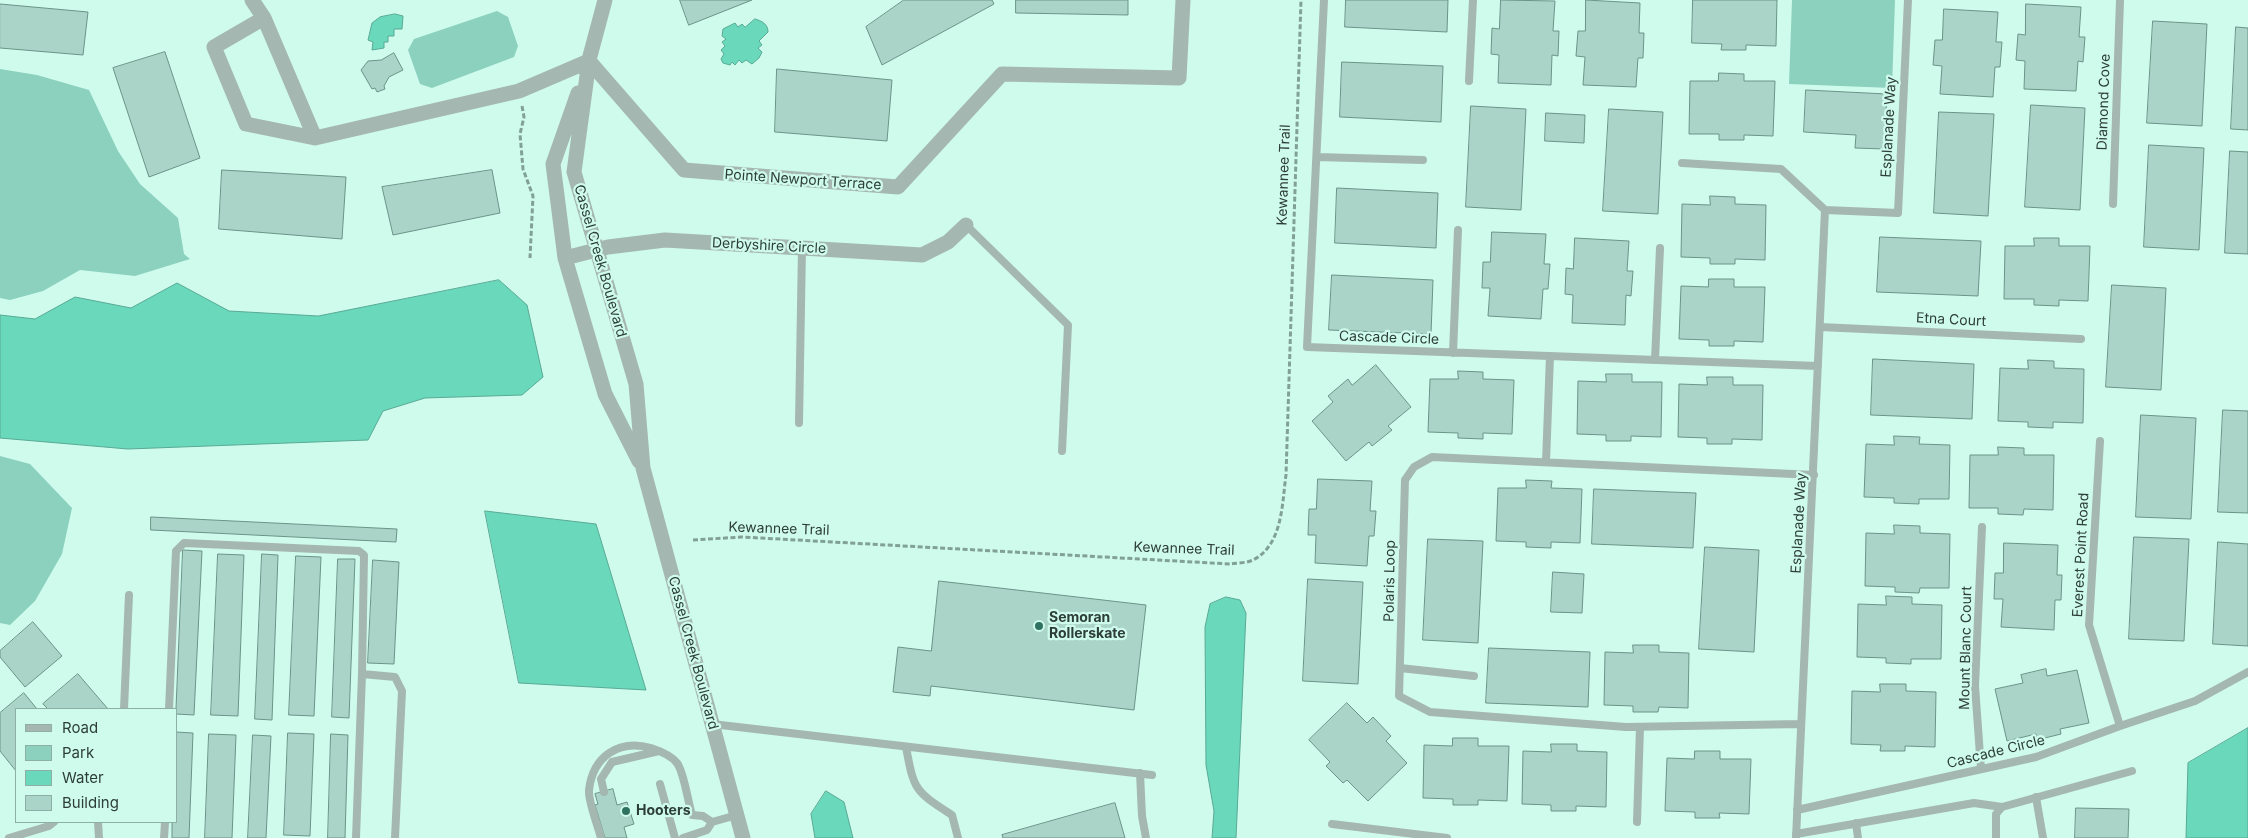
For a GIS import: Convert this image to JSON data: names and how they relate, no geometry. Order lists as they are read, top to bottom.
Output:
{
  "streets": {
    "street": ["Pointe Newport Terrace", "Derbyshire Circle", "Cassel Creek Boulevard"],
    "lane": [
      "Diamond Cove",
      "Esplanade Way",
      "Etna Court",
      "Cascade Circle",
      "Everest Point Road",
      "Polaris Loop",
      "Mount Blanc Court"
    ],
    "path": ["Kewannee Trail"]
  },
  "crossings": [
    ["Esplanade Way", "Etna Court"],
    ["Esplanade Way", "Cascade Circle"],
    ["Esplanade Way", "Polaris Loop"],
    ["Pointe Newport Terrace", "Cassel Creek Boulevard"],
    ["Derbyshire Circle", "Cassel Creek Boulevard"],
    ["Cascade Circle", "Everest Point Road"],
    ["Cascade Circle", "Mount Blanc Court"]
  ],
  "places": ["Semoran Rollerskate", "Hooters"],
  "legend": [
    "Road",
    "Park",
    "Water",
    "Building"
  ]
}
